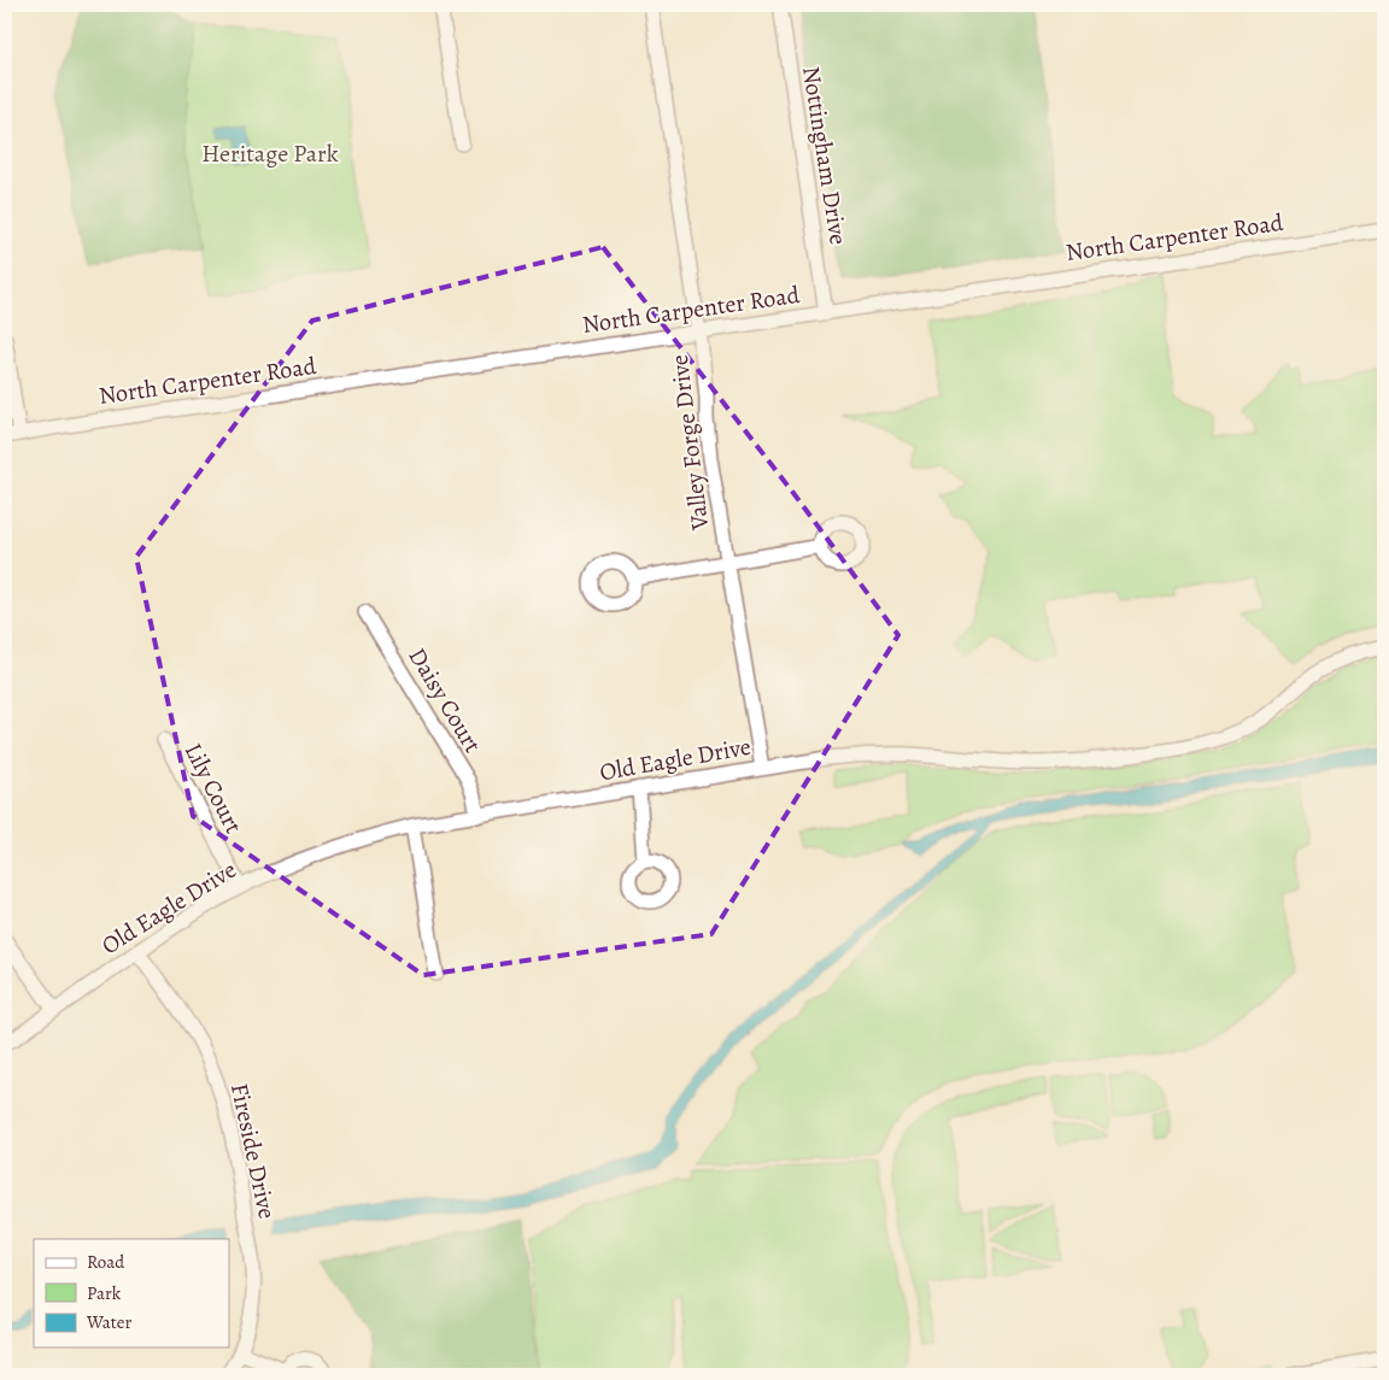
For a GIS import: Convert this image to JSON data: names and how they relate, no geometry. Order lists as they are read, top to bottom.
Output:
{
  "streets": {
    "street": [
      "Nottingham Drive",
      "North Carpenter Road",
      "Valley Forge Drive",
      "Daisy Court",
      "Old Eagle Drive",
      "Lily Court",
      "Fireside Drive"
    ]
  },
  "crossings": [
    ["Nottingham Drive", "North Carpenter Road"],
    ["North Carpenter Road", "Valley Forge Drive"],
    ["Valley Forge Drive", "Old Eagle Drive"],
    ["Daisy Court", "Old Eagle Drive"],
    ["Old Eagle Drive", "Lily Court"],
    ["Old Eagle Drive", "Fireside Drive"]
  ],
  "parks": ["Heritage Park"],
  "legend": ["Road", "Park", "Water"]
}
